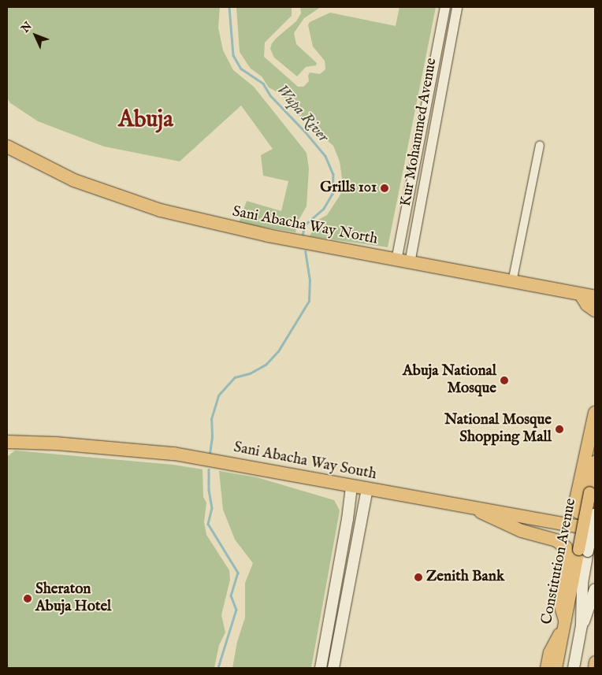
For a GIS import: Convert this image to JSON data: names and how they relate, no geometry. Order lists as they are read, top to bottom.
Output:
{
  "streets": {
    "highway": ["Sani Abacha Way North", "Sani Abacha Way South"],
    "main road": ["Constitution Avenue"],
    "street": ["Kur Mohammed Avenue"]
  },
  "crossings": [
    ["Kur Mohammed Avenue", "Sani Abacha Way North"]
  ],
  "districts": ["Abuja"],
  "water": ["Wupa River"],
  "places": [
    "Grills 101",
    "Abuja National Mosque",
    "National Mosque Shopping Mall",
    "Zenith Bank",
    "Sheraton Abuja Hotel"
  ],
  "north": "top left"
}
